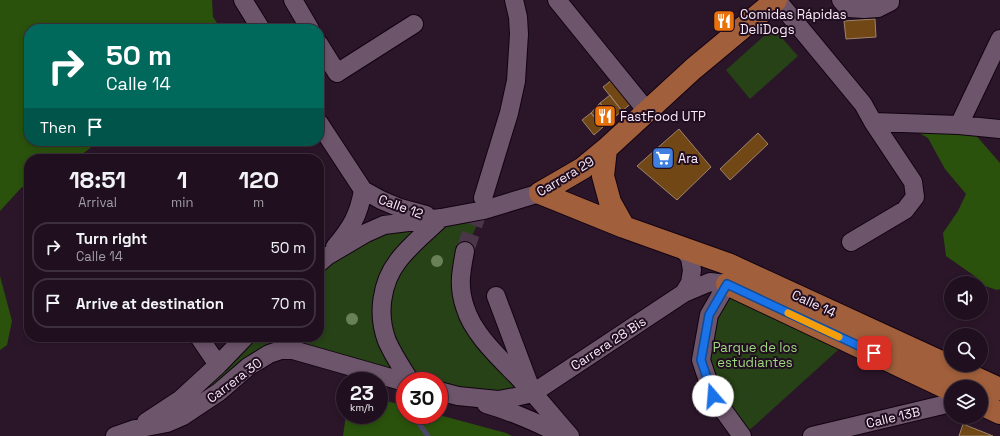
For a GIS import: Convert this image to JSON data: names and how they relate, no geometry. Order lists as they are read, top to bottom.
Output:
{
  "streets": {
    "main road": ["Carrera 29", "Calle 14"],
    "street": [
      "Calle 12",
      "Carrera 28 Bis",
      "Carrera 30",
      "Calle 13B"
    ]
  },
  "crossings": [
    ["Carrera 29", "Calle 12"],
    ["Carrera 29", "Calle 14"],
    ["Calle 14", "Carrera 28 Bis"]
  ],
  "parks": ["Parque de los estudiantes"],
  "places": {
    "restaurant": ["Comidas Rápidas DeliDogs", "FastFood UTP"],
    "supermarket": ["Ara"]
  },
  "page": {
    "turn": ["50 m", "Calle 14"],
    "then": "Then",
    "eta": [
      "18:51",
      "Arrival",
      "1",
      "min",
      "120",
      "m"
    ],
    "list": [
      {
        "name": "Turn right",
        "note": "Calle 14",
        "value": "50 m"
      },
      {
        "name": "Arrive at destination",
        "value": "70 m"
      }
    ],
    "speed": "23 km/h",
    "limit": "30"
  }
}
